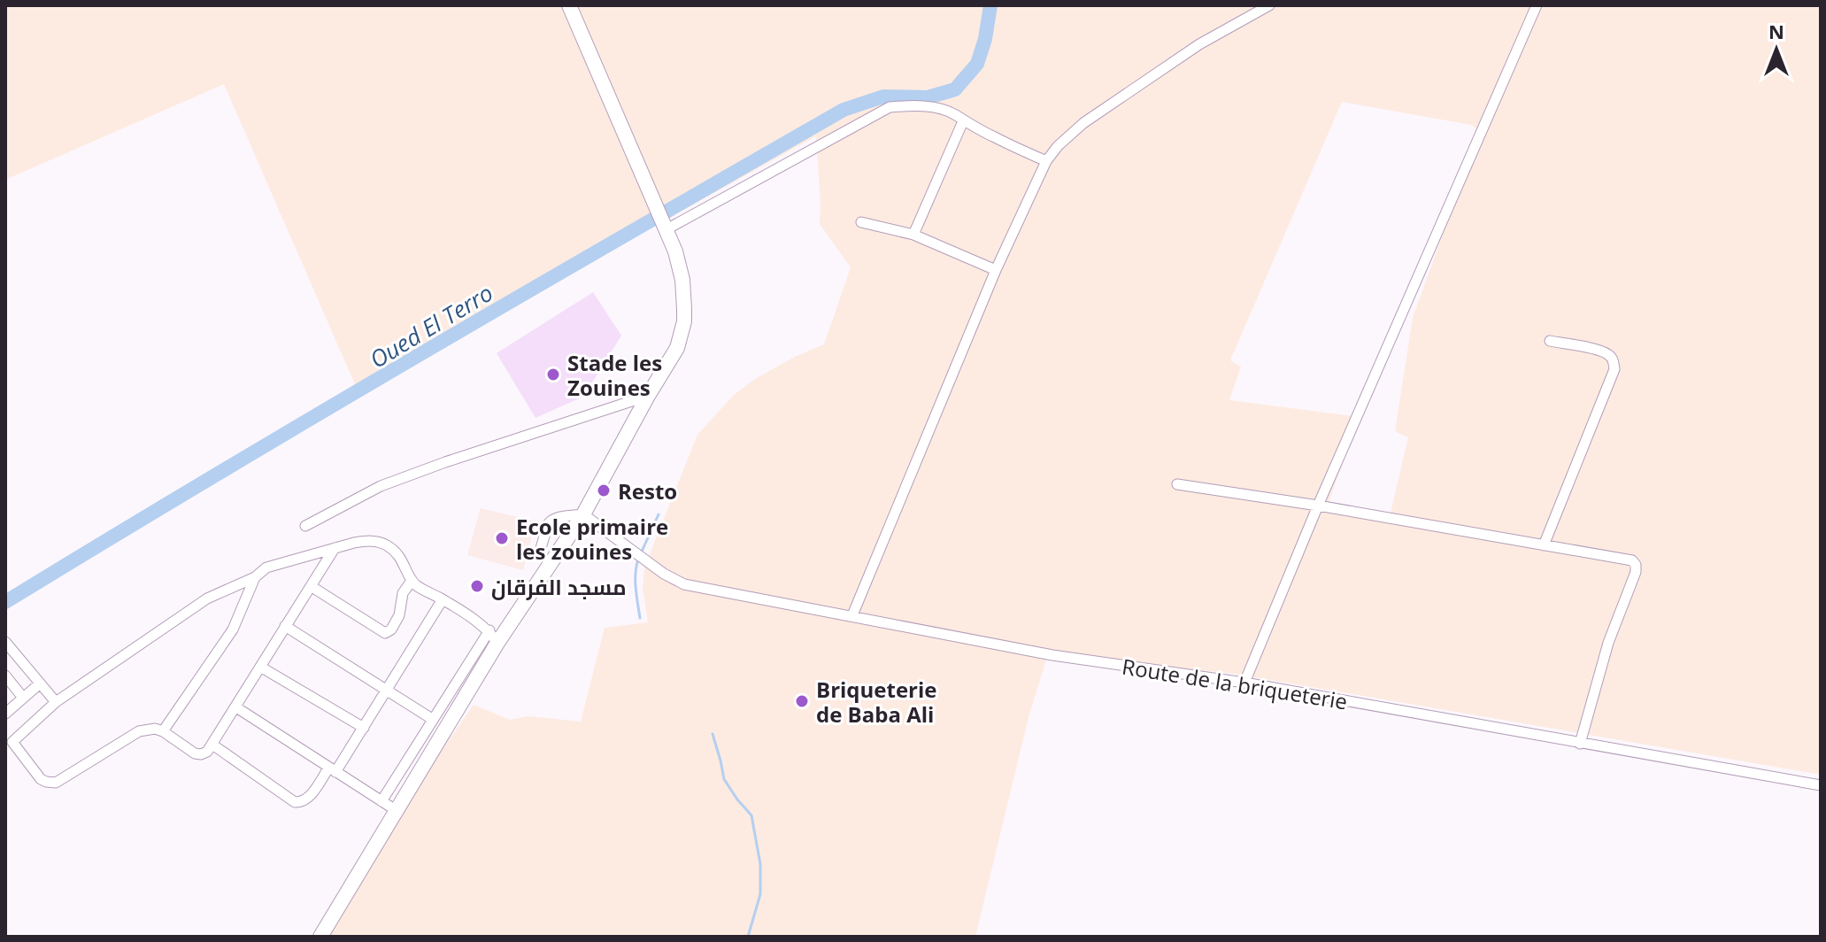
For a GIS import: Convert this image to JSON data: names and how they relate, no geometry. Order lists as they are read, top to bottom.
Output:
{
  "streets": {
    "street": ["Route de la briqueterie"]
  },
  "water": ["Oued El Terro"],
  "places": [
    "Stade les Zouines",
    "Resto",
    "Ecole primaire les zouines",
    "مسجد الفرقان",
    "Briqueterie de Baba Ali"
  ],
  "north": "top"
}
